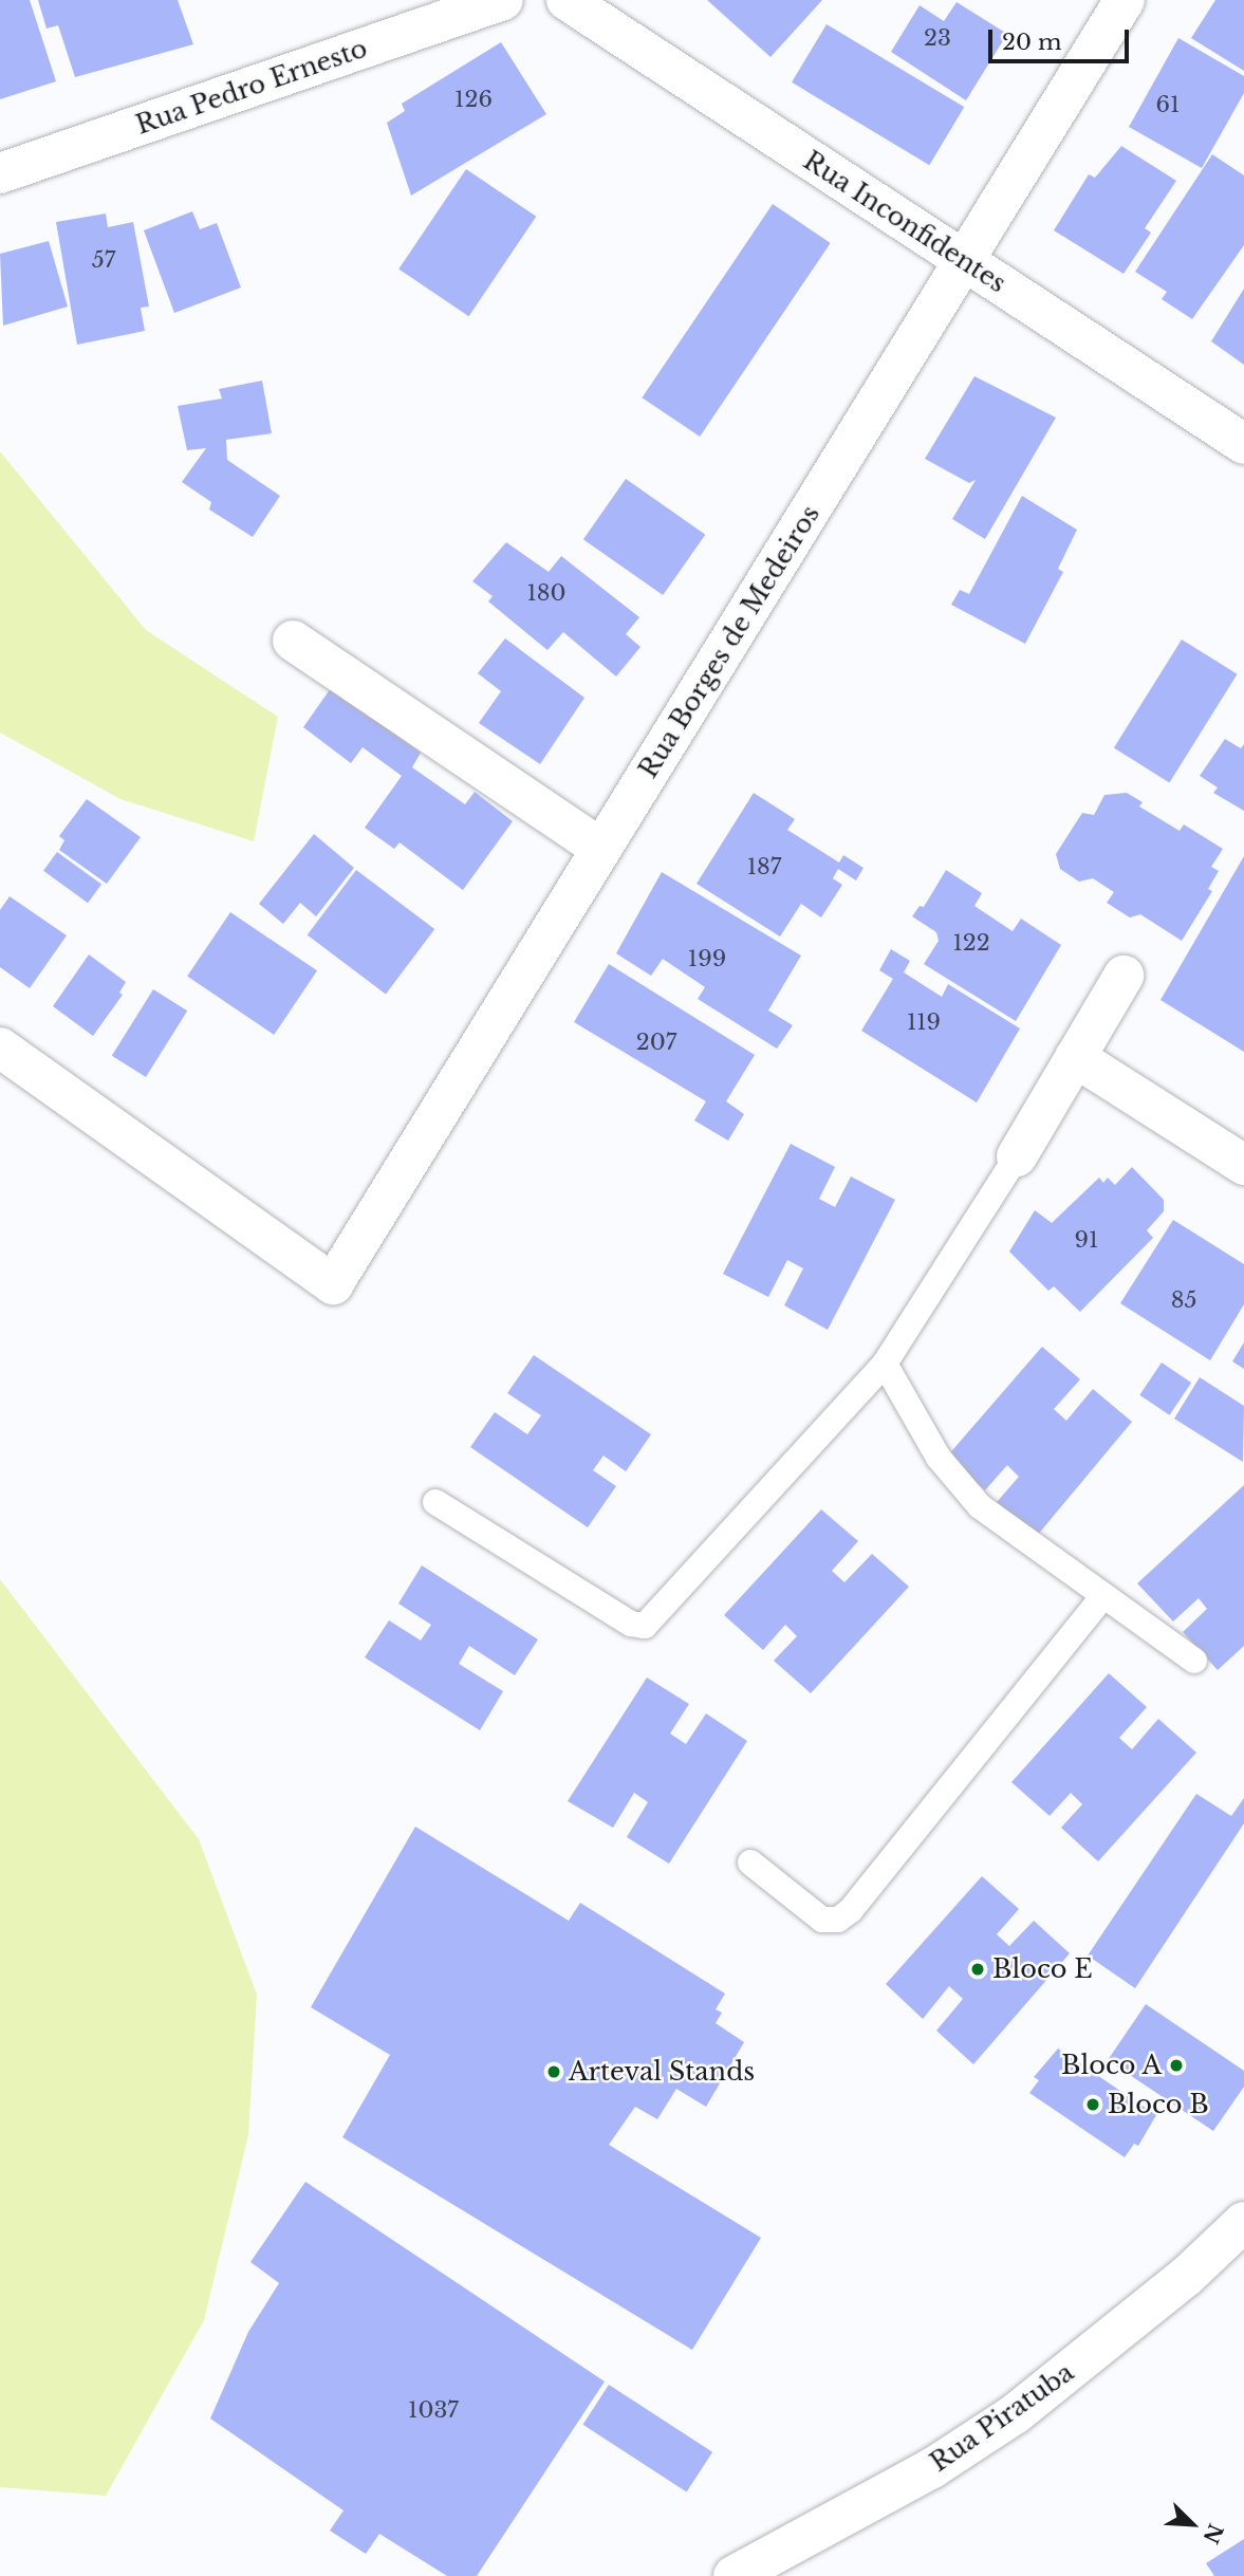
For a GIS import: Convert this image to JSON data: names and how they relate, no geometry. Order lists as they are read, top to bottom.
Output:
{
  "streets": {
    "street": [
      "Rua Pedro Ernesto",
      "Rua Inconfidentes",
      "Rua Borges de Medeiros",
      "Rua Piratuba"
    ]
  },
  "crossings": [
    ["Rua Inconfidentes", "Rua Borges de Medeiros"]
  ],
  "places": [
    "Bloco E",
    "Bloco A",
    "Arteval Stands",
    "Bloco B"
  ],
  "house_numbers": [
    "23",
    "126",
    "61",
    "57",
    "180",
    "187",
    "122",
    "199",
    "119",
    "207",
    "91",
    "85",
    "1037"
  ],
  "scale_bar": "20 m",
  "north": "bottom right"
}
